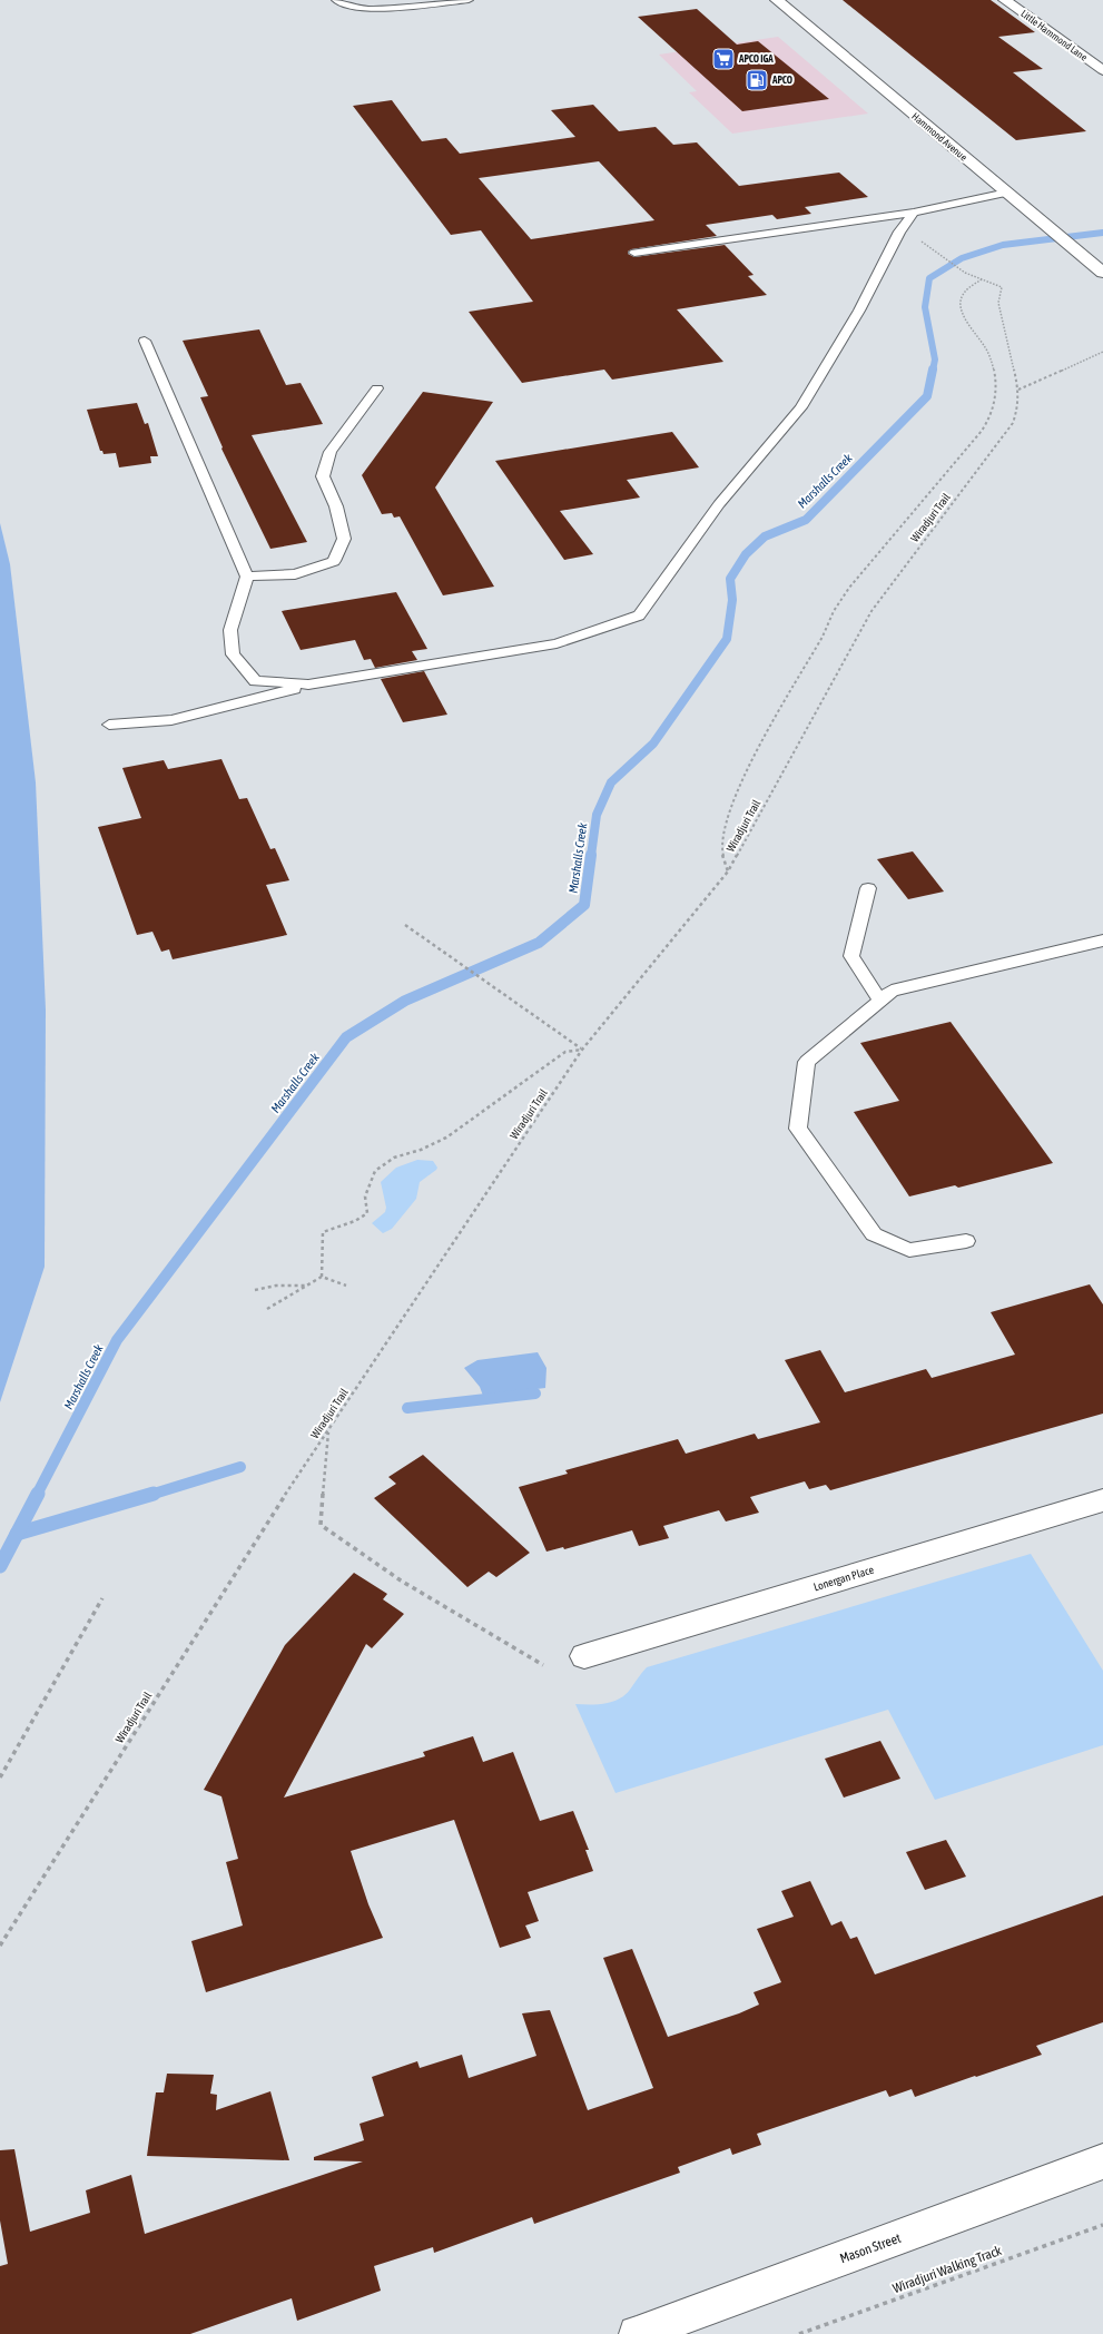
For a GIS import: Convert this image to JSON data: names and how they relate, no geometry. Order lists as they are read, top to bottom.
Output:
{
  "streets": {
    "main road": [
      "Little Hammond Lane",
      "Hammond Avenue",
      "Lonergan Place",
      "Mason Street"
    ],
    "path": ["Wiradjuri Trail", "Wiradjuri Walking Track"]
  },
  "water": ["Marshalls Creek"],
  "places": {
    "supermarket": ["APCO IGA"],
    "fuel station": ["APCO"]
  }
}
